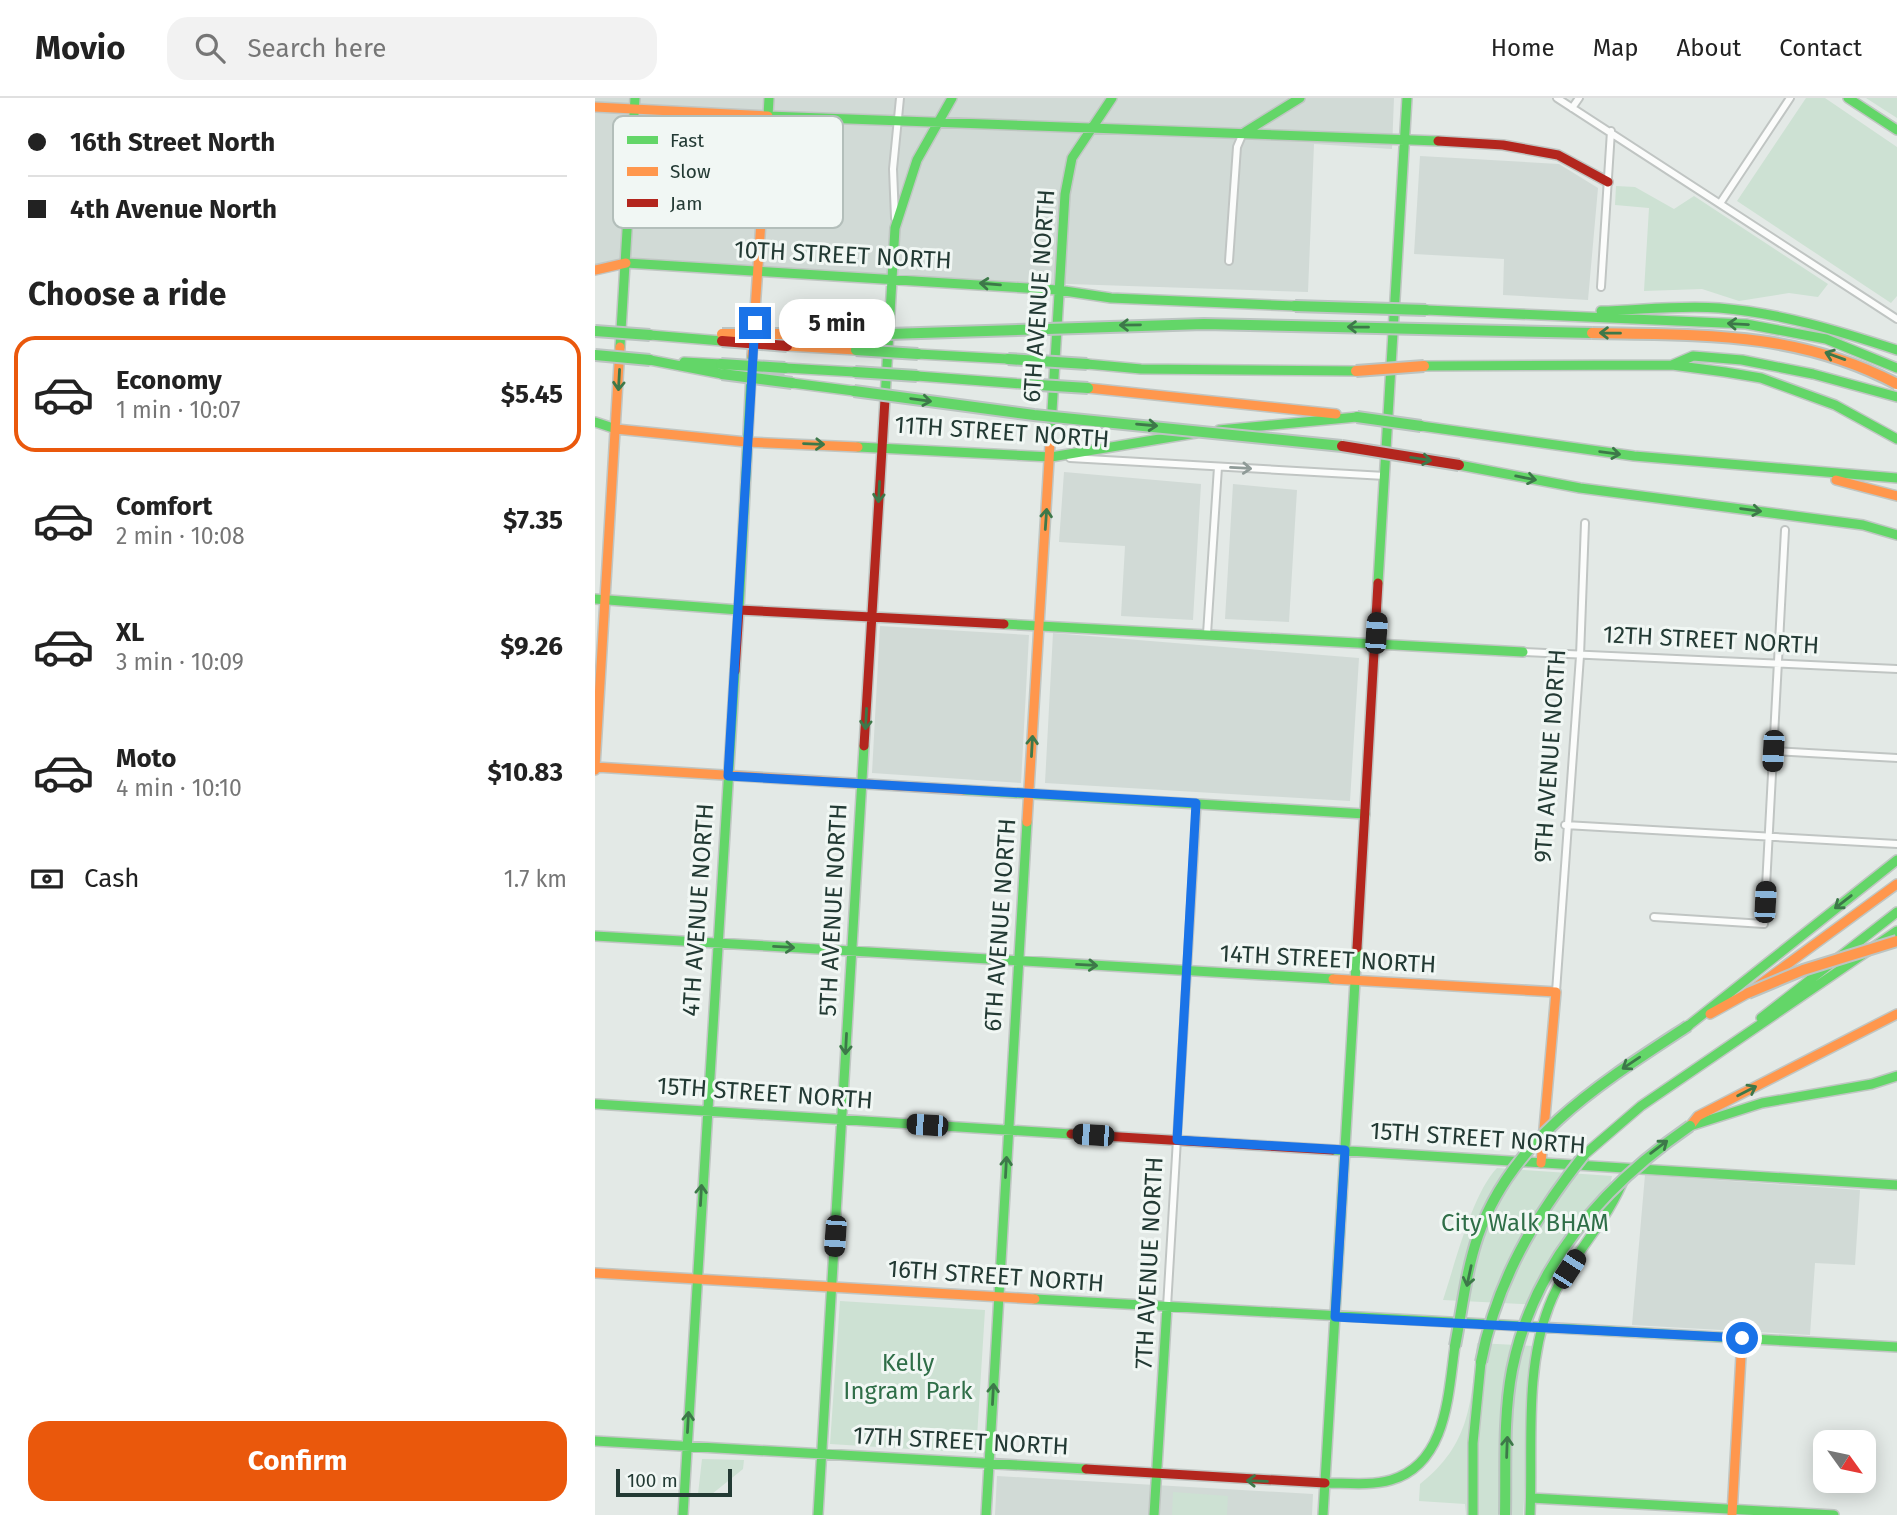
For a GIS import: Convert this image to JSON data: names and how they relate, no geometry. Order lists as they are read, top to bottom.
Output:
{
  "streets": {
    "main road": [
      "10TH STREET NORTH",
      "6TH AVENUE NORTH",
      "11TH STREET NORTH",
      "4TH AVENUE NORTH",
      "5TH AVENUE NORTH",
      "14TH STREET NORTH",
      "15TH STREET NORTH",
      "7TH AVENUE NORTH",
      "16TH STREET NORTH",
      "17TH STREET NORTH"
    ],
    "street": ["12TH STREET NORTH", "9TH AVENUE NORTH"]
  },
  "crossings": [
    ["10TH STREET NORTH", "6TH AVENUE NORTH"],
    ["10TH STREET NORTH", "4TH AVENUE NORTH"],
    ["10TH STREET NORTH", "5TH AVENUE NORTH"],
    ["6TH AVENUE NORTH", "11TH STREET NORTH"],
    ["6TH AVENUE NORTH", "14TH STREET NORTH"],
    ["6TH AVENUE NORTH", "15TH STREET NORTH"],
    ["6TH AVENUE NORTH", "16TH STREET NORTH"],
    ["6TH AVENUE NORTH", "17TH STREET NORTH"],
    ["11TH STREET NORTH", "4TH AVENUE NORTH"],
    ["11TH STREET NORTH", "5TH AVENUE NORTH"],
    ["12TH STREET NORTH", "9TH AVENUE NORTH"],
    ["9TH AVENUE NORTH", "14TH STREET NORTH"],
    ["4TH AVENUE NORTH", "14TH STREET NORTH"],
    ["4TH AVENUE NORTH", "15TH STREET NORTH"],
    ["4TH AVENUE NORTH", "16TH STREET NORTH"],
    ["4TH AVENUE NORTH", "17TH STREET NORTH"],
    ["5TH AVENUE NORTH", "14TH STREET NORTH"],
    ["5TH AVENUE NORTH", "15TH STREET NORTH"],
    ["5TH AVENUE NORTH", "16TH STREET NORTH"],
    ["5TH AVENUE NORTH", "17TH STREET NORTH"],
    ["14TH STREET NORTH", "7TH AVENUE NORTH"],
    ["15TH STREET NORTH", "7TH AVENUE NORTH"],
    ["7TH AVENUE NORTH", "16TH STREET NORTH"],
    ["7TH AVENUE NORTH", "17TH STREET NORTH"]
  ],
  "one_way": [
    "6TH AVENUE NORTH",
    "11TH STREET NORTH",
    "5TH AVENUE NORTH",
    "17TH STREET NORTH"
  ],
  "parks": ["City Walk BHAM", "Kelly Ingram Park"],
  "legend": ["Fast", "Slow", "Jam"],
  "scale_bar": "100 m",
  "north": "bottom right",
  "page": {
    "header": "Movio",
    "search": "Search here",
    "nav": [
      "Home",
      "Map",
      "About",
      "Contact"
    ],
    "banner": ["16th Street North", "4th Avenue North"],
    "heading": "Choose a ride",
    "bubble": "5 min",
    "list": [
      {
        "name": "Economy",
        "note": "1 min · 10:07",
        "value": "$5.45"
      },
      {
        "name": "Comfort",
        "note": "2 min · 10:08",
        "value": "$7.35"
      },
      {
        "name": "XL",
        "note": "3 min · 10:09",
        "value": "$9.26"
      },
      {
        "name": "Moto",
        "note": "4 min · 10:10",
        "value": "$10.83"
      }
    ],
    "pay": ["Cash", "1.7 km"],
    "buttons": "Confirm",
    "scale": "100 m"
  }
}
